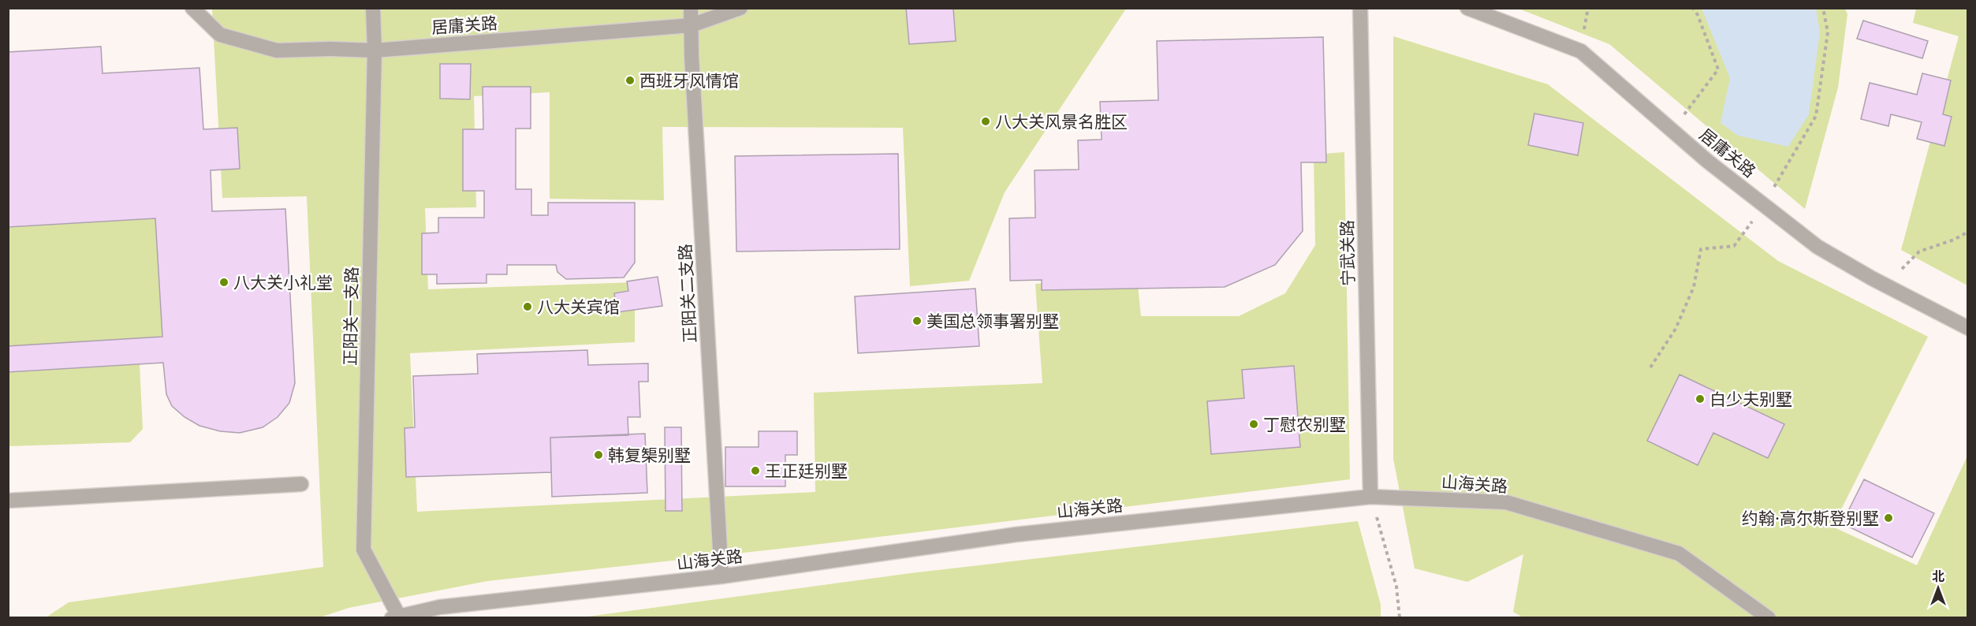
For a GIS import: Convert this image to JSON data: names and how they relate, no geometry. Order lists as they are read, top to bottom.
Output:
{
  "streets": {
    "street": [
      "居庸关路",
      "宁武关路",
      "正阳关二支路",
      "正阳关一支路",
      "山海关路"
    ]
  },
  "crossings": [
    ["居庸关路", "正阳关二支路"],
    ["居庸关路", "正阳关一支路"],
    ["宁武关路", "山海关路"],
    ["正阳关二支路", "山海关路"],
    ["正阳关一支路", "山海关路"]
  ],
  "places": [
    "西班牙风情馆",
    "八大关风景名胜区",
    "八大关小礼堂",
    "八大关宾馆",
    "美国总领事署别墅",
    "白少夫别墅",
    "丁慰农别墅",
    "韩复榘别墅",
    "王正廷别墅",
    "约翰·高尔斯登别墅"
  ],
  "north": "top"
}
